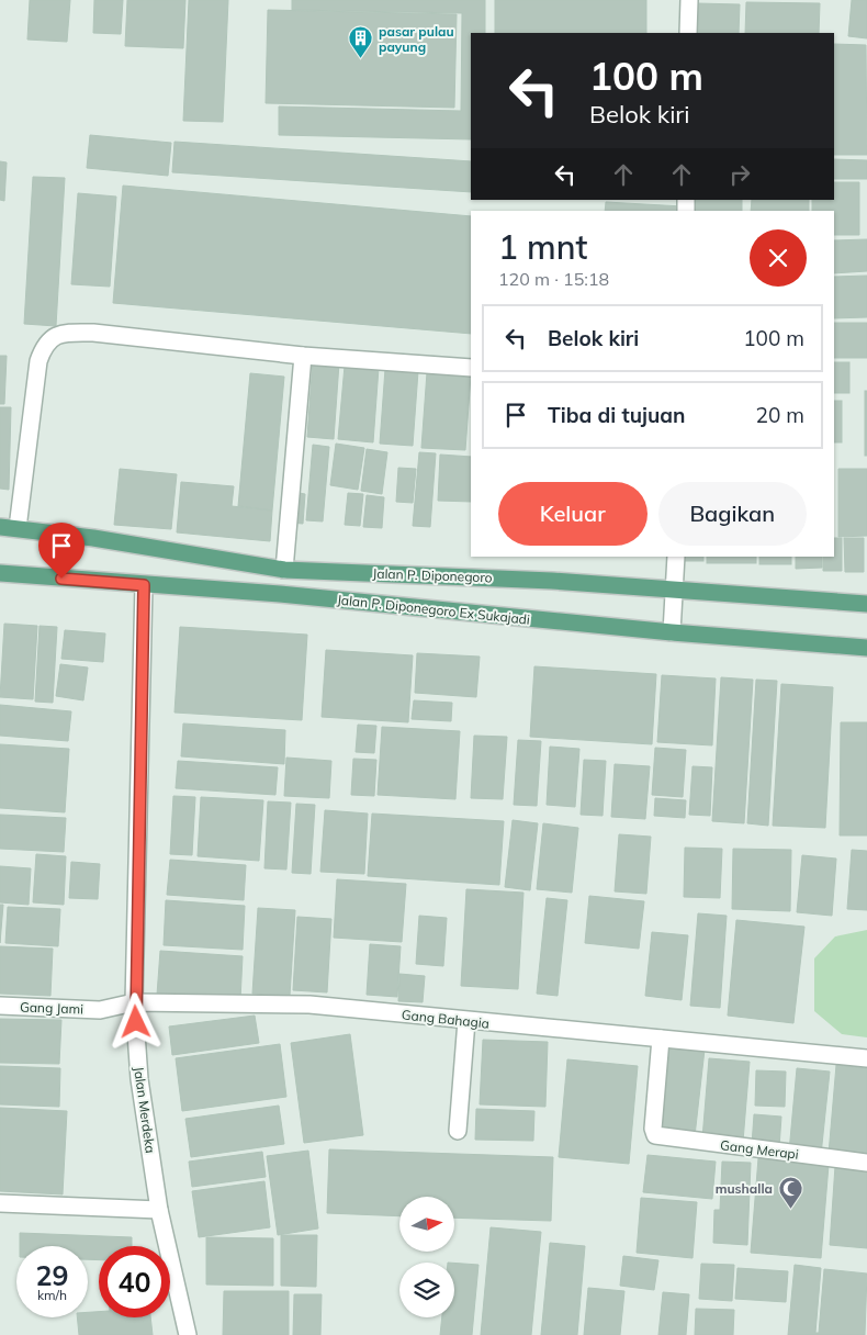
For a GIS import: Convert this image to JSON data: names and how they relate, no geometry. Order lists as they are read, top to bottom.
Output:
{
  "streets": {
    "main road": ["Jalan P. Diponegoro", "Jalan P. Diponegoro Ex Sukajadi"],
    "street": [
      "Gang Jami",
      "Gang Bahagia",
      "Jalan Merdeka",
      "Gang Merapi"
    ]
  },
  "crossings": [
    ["Jalan P. Diponegoro Ex Sukajadi", "Jalan Merdeka"],
    ["Gang Jami", "Gang Bahagia"],
    ["Gang Jami", "Jalan Merdeka"],
    ["Gang Bahagia", "Jalan Merdeka"],
    ["Gang Bahagia", "Gang Merapi"]
  ],
  "places": {
    "building": ["pasar pulau payung"],
    "mosque": ["mushalla"]
  },
  "north": "right",
  "page": {
    "turn": ["100 m", "Belok kiri"],
    "heading": ["1 mnt", "120 m · 15:18"],
    "list": [
      {
        "name": "Belok kiri",
        "value": "100 m"
      },
      {
        "name": "Tiba di tujuan",
        "value": "20 m"
      }
    ],
    "buttons": ["Keluar", "Bagikan"],
    "speed": "29 km/h",
    "limit": "40"
  }
}
